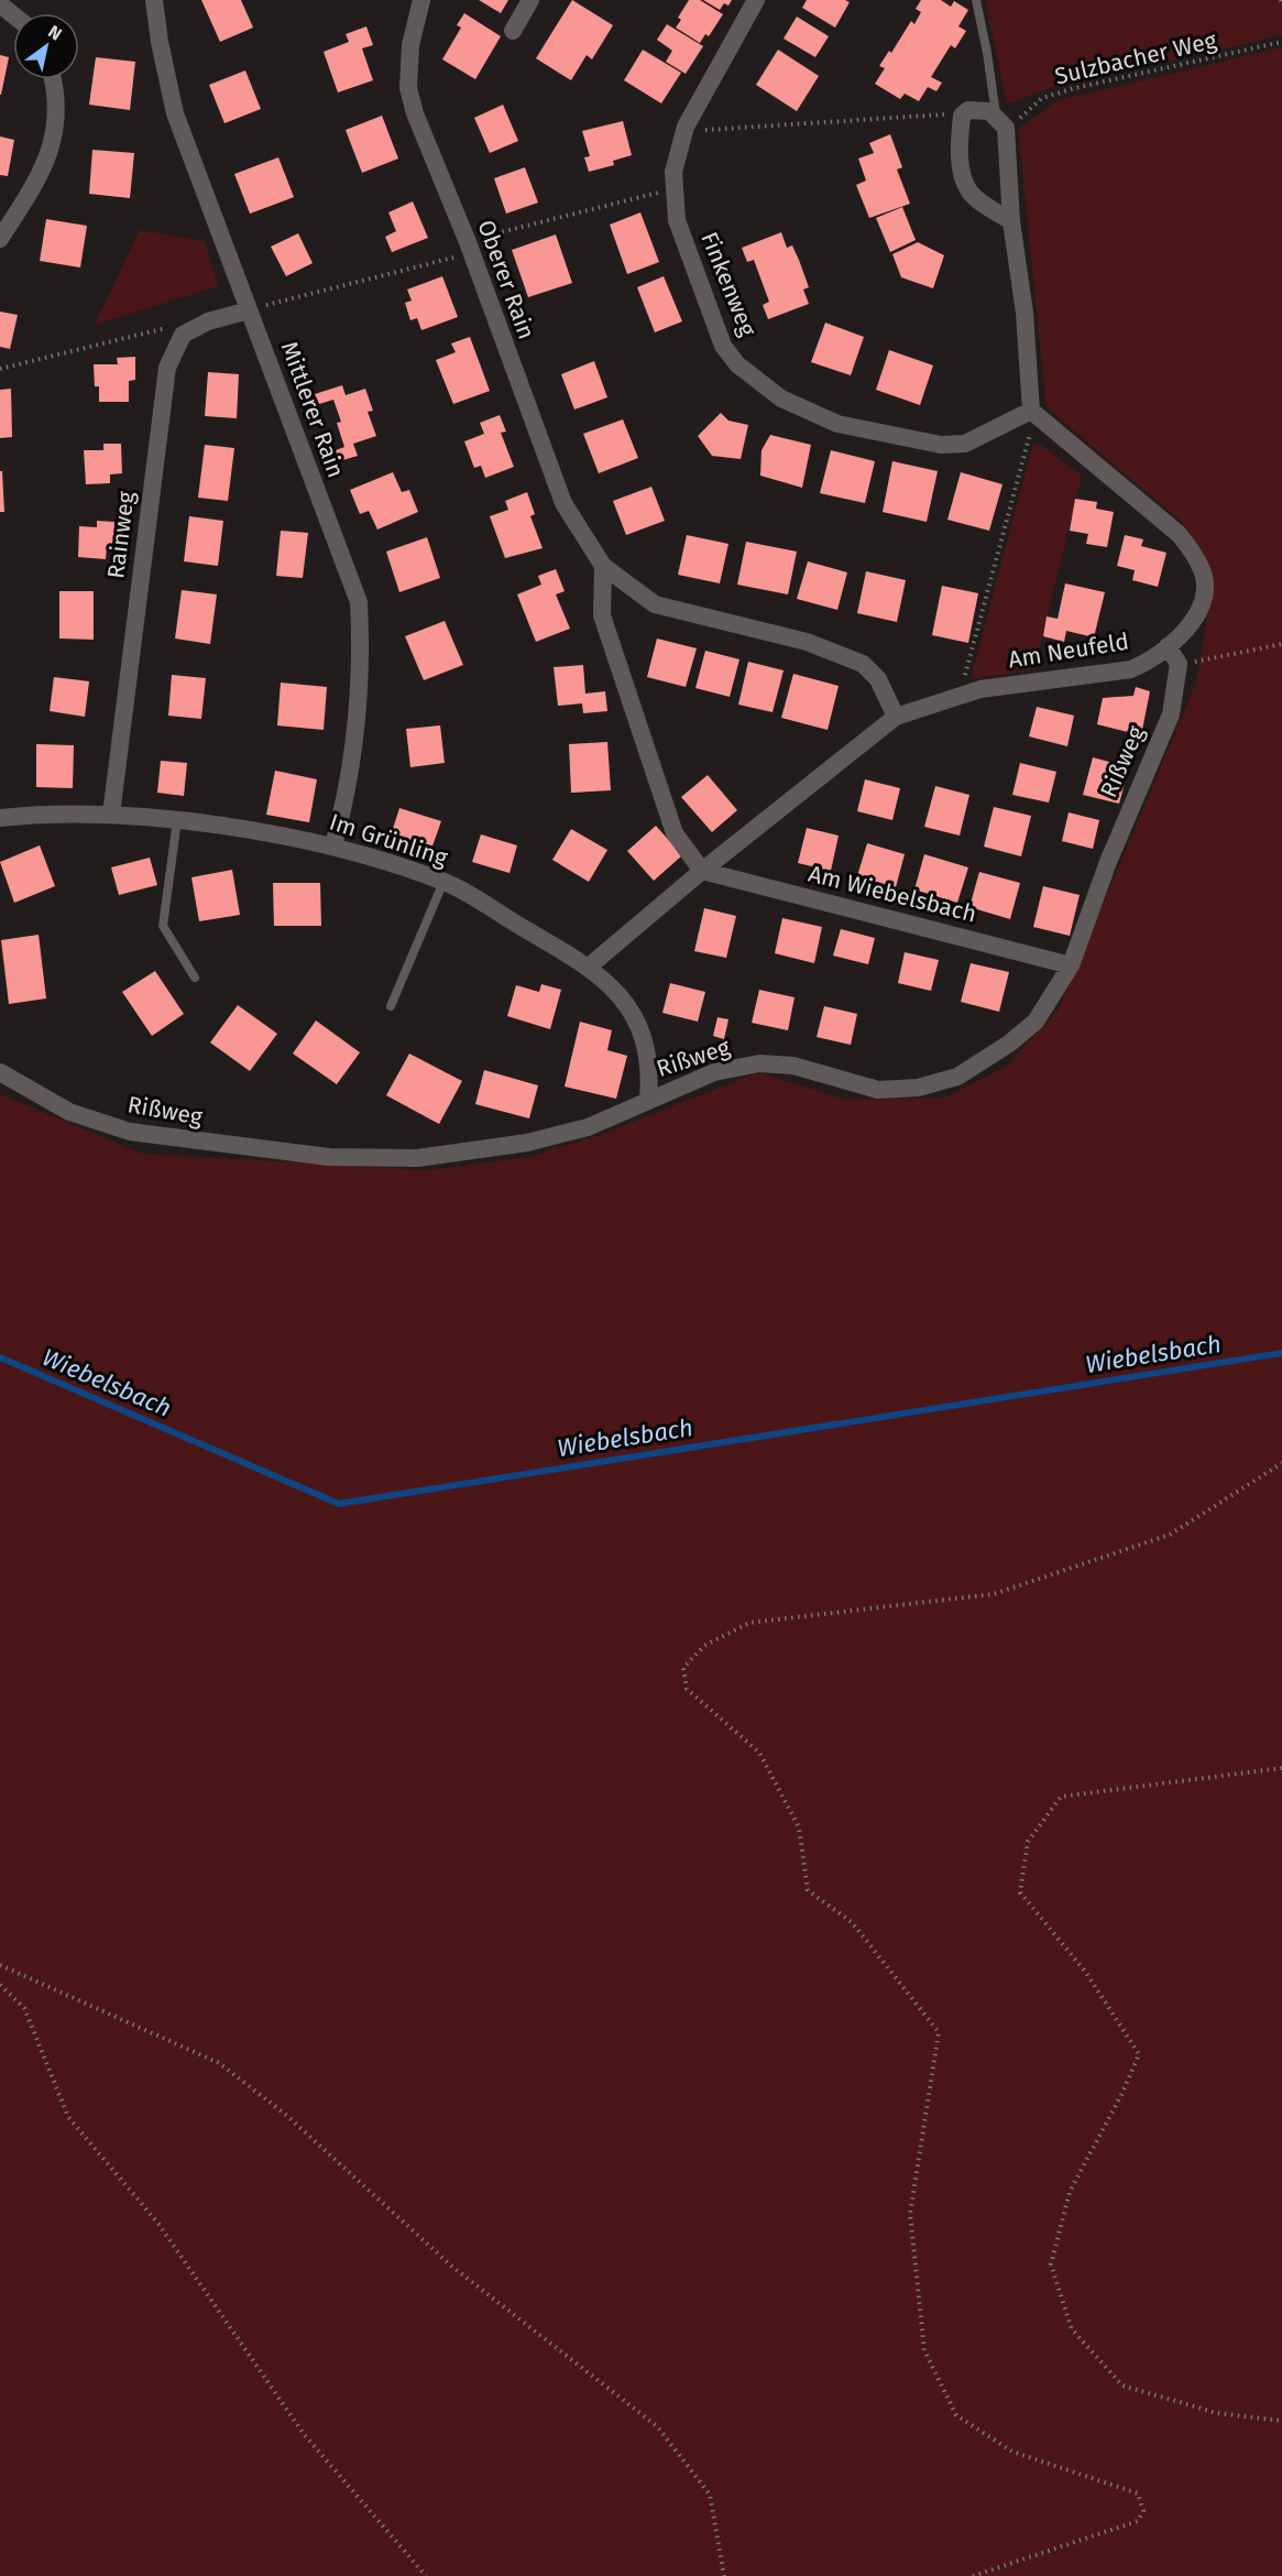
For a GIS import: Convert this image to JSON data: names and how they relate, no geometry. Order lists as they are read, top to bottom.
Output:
{
  "streets": {
    "street": [
      "Oberer Rain",
      "Finkenweg",
      "Mittlerer Rain",
      "Rainweg",
      "Am Neufeld",
      "Rißweg",
      "Im Grünling",
      "Am Wiebelsbach"
    ],
    "path": ["Sulzbacher Weg"]
  },
  "crossings": [
    ["Oberer Rain", "Am Neufeld"],
    ["Finkenweg", "Am Neufeld"],
    ["Mittlerer Rain", "Rainweg"],
    ["Mittlerer Rain", "Im Grünling"],
    ["Rainweg", "Im Grünling"],
    ["Am Neufeld", "Im Grünling"],
    ["Am Neufeld", "Am Wiebelsbach"],
    ["Rißweg", "Im Grünling"],
    ["Rißweg", "Am Wiebelsbach"]
  ],
  "water": ["Wiebelsbach"],
  "north": "top right"
}
